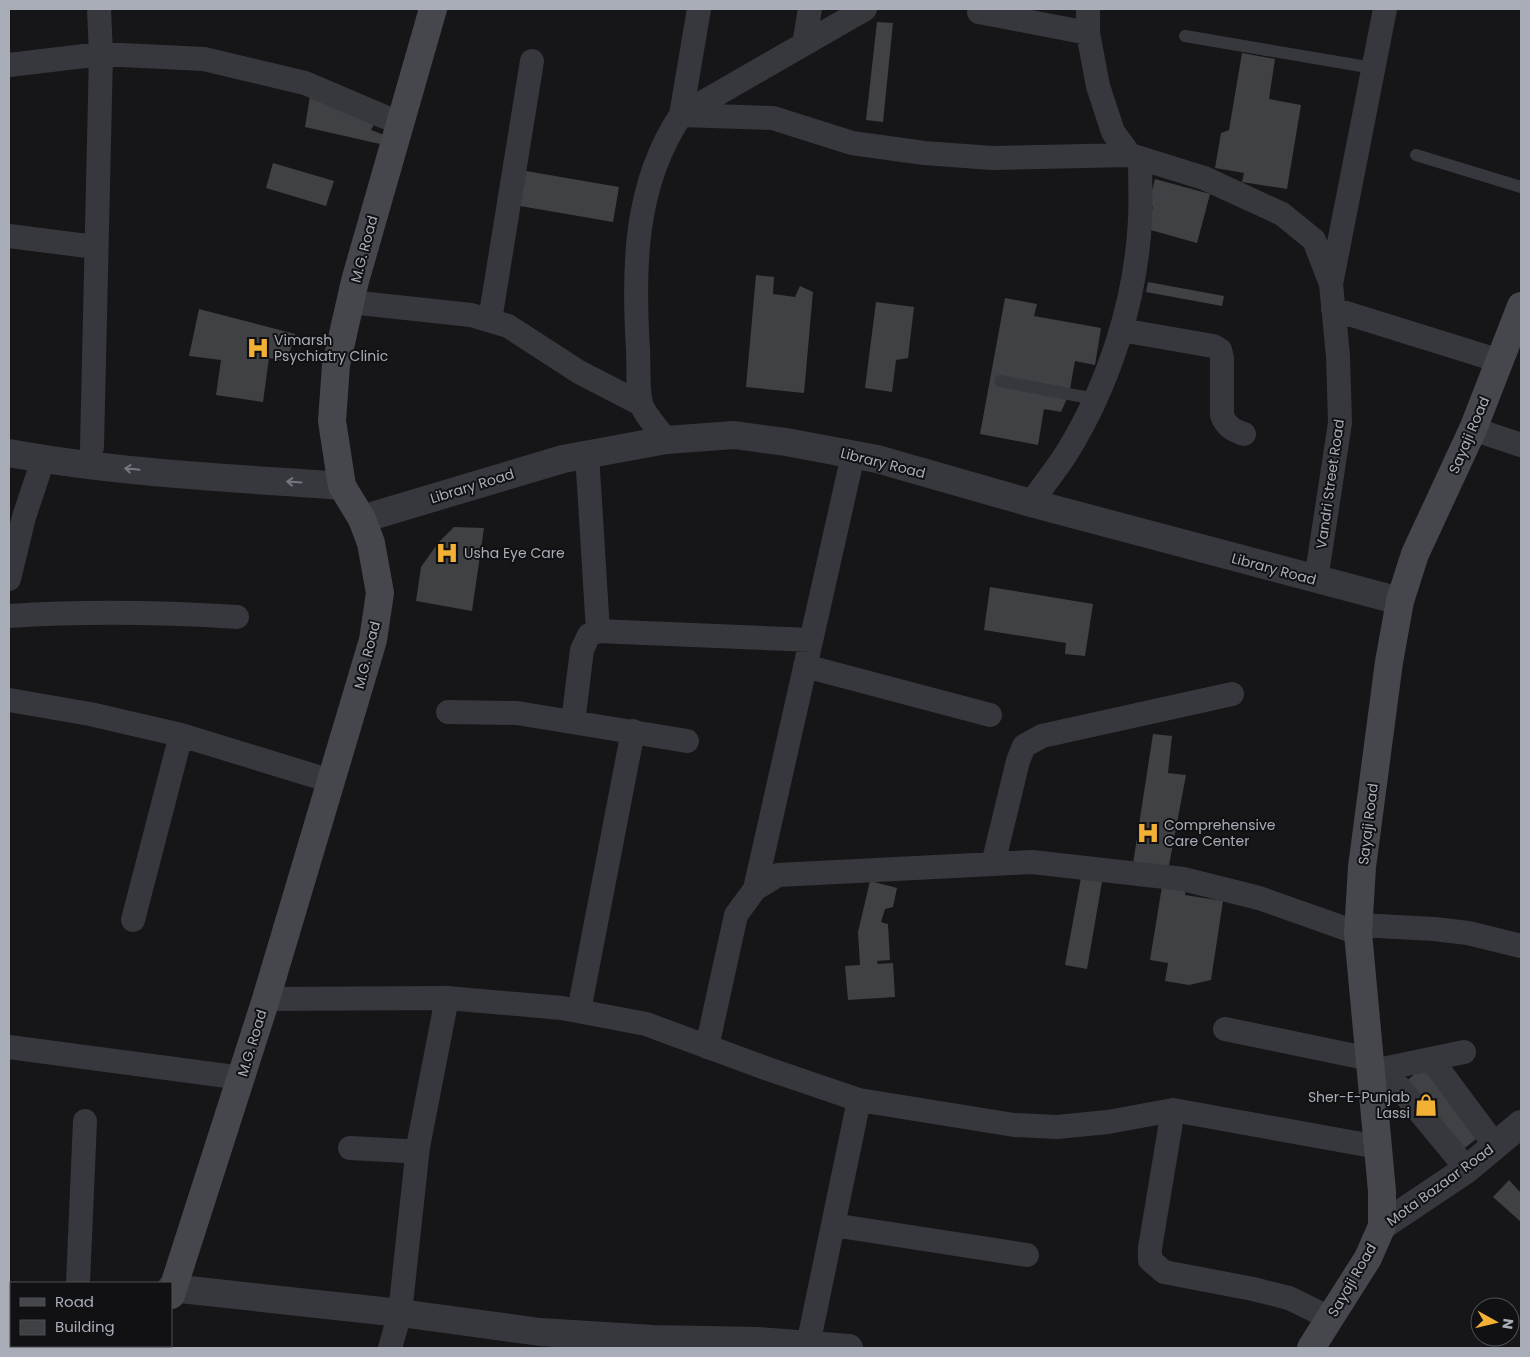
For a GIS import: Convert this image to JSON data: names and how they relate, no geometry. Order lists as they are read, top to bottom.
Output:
{
  "streets": {
    "main road": ["M.G. Road", "Sayaji Road"],
    "street": ["Library Road", "Vandri Street Road", "Mota Bazaar Road"]
  },
  "crossings": [
    ["M.G. Road", "Library Road"],
    ["Sayaji Road", "Library Road"],
    ["Sayaji Road", "Mota Bazaar Road"],
    ["Library Road", "Vandri Street Road"]
  ],
  "places": {
    "hospital": ["Vimarsh Psychiatry Clinic", "Usha Eye Care", "Comprehensive Care Center"],
    "shop": ["Sher-E-Punjab Lassi"]
  },
  "legend": ["Road", "Building"],
  "north": "right"
}
